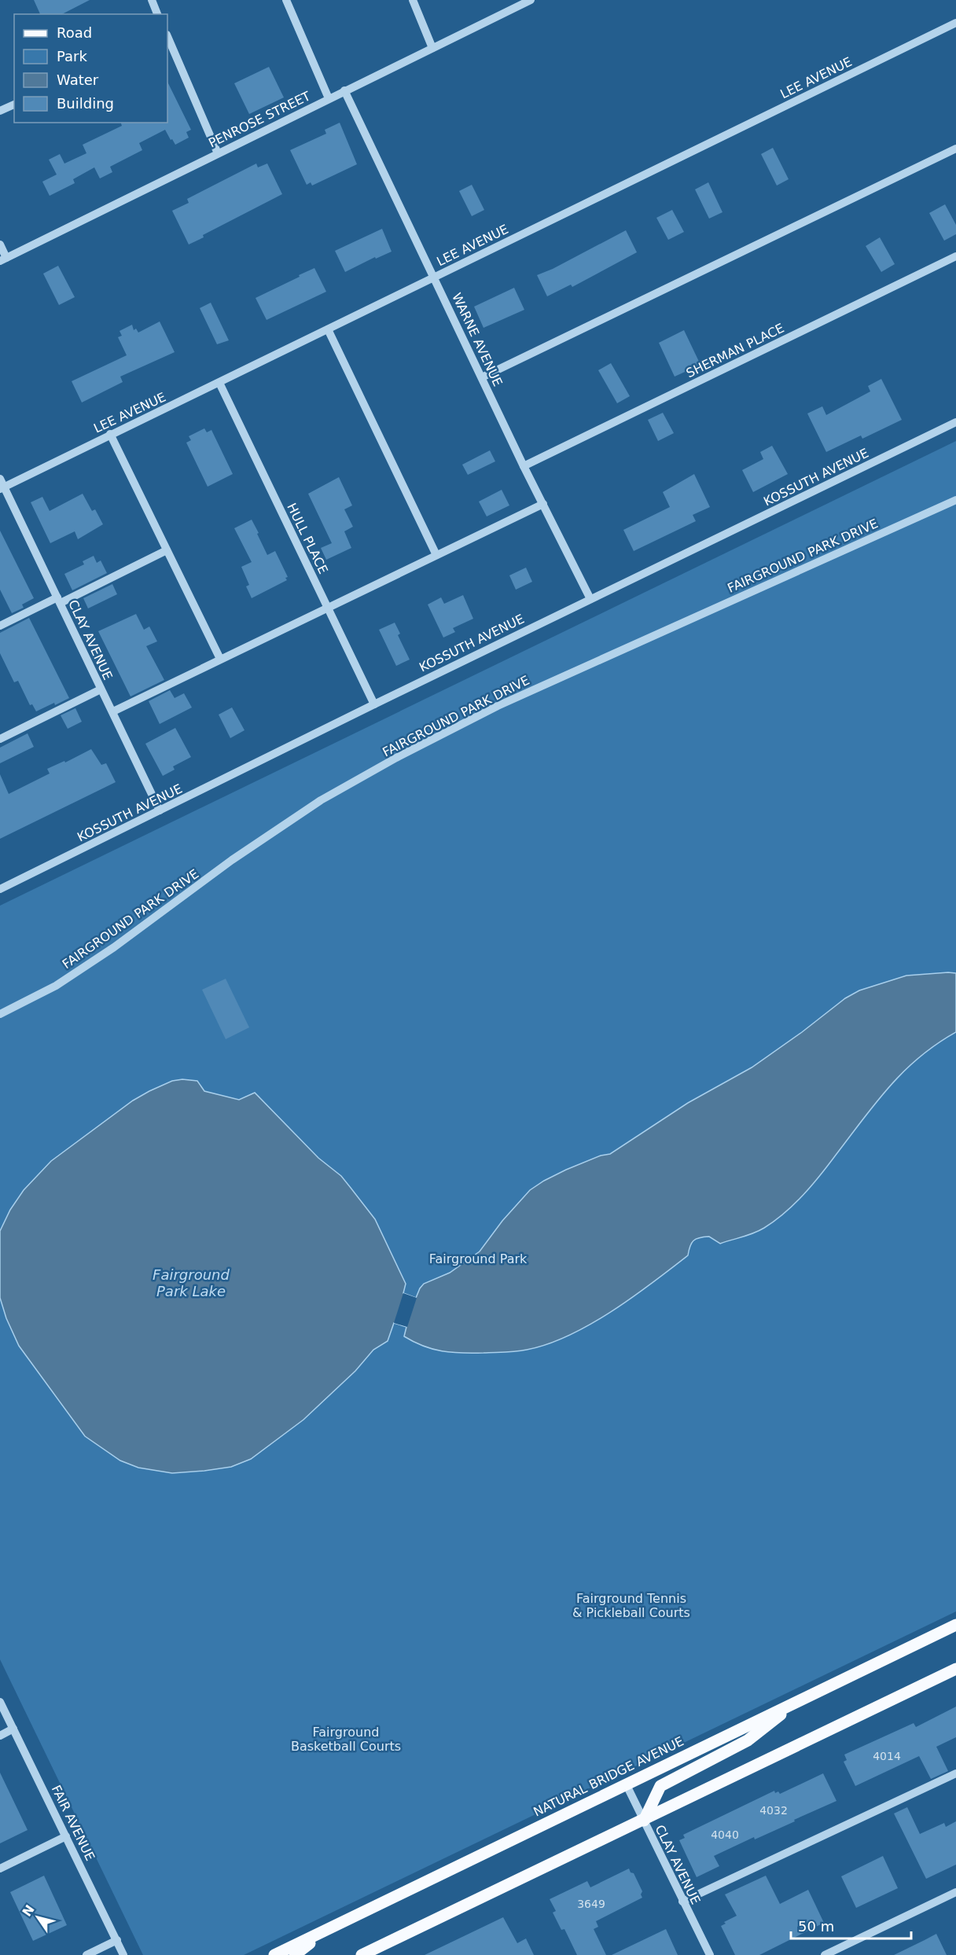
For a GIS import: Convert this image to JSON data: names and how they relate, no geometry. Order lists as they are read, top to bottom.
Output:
{
  "streets": {
    "main road": ["NATURAL BRIDGE AVENUE"],
    "street": [
      "LEE AVENUE",
      "PENROSE STREET",
      "WARNE AVENUE",
      "SHERMAN PLACE",
      "KOSSUTH AVENUE",
      "HULL PLACE",
      "FAIRGROUND PARK DRIVE",
      "CLAY AVENUE",
      "FAIR AVENUE"
    ]
  },
  "crossings": [
    ["LEE AVENUE", "WARNE AVENUE"],
    ["LEE AVENUE", "HULL PLACE"],
    ["LEE AVENUE", "CLAY AVENUE"],
    ["PENROSE STREET", "WARNE AVENUE"],
    ["WARNE AVENUE", "SHERMAN PLACE"],
    ["WARNE AVENUE", "KOSSUTH AVENUE"],
    ["KOSSUTH AVENUE", "HULL PLACE"],
    ["KOSSUTH AVENUE", "CLAY AVENUE"],
    ["CLAY AVENUE", "NATURAL BRIDGE AVENUE"]
  ],
  "water": ["Fairground Park Lake"],
  "parks": ["Fairground Park", "Fairground Tennis & Pickleball Courts", "Fairground Basketball Courts"],
  "house_numbers": [
    "4014",
    "4032",
    "4040",
    "3649"
  ],
  "legend": [
    "Road",
    "Park",
    "Water",
    "Building"
  ],
  "scale_bar": "50 m",
  "north": "top left"
}
